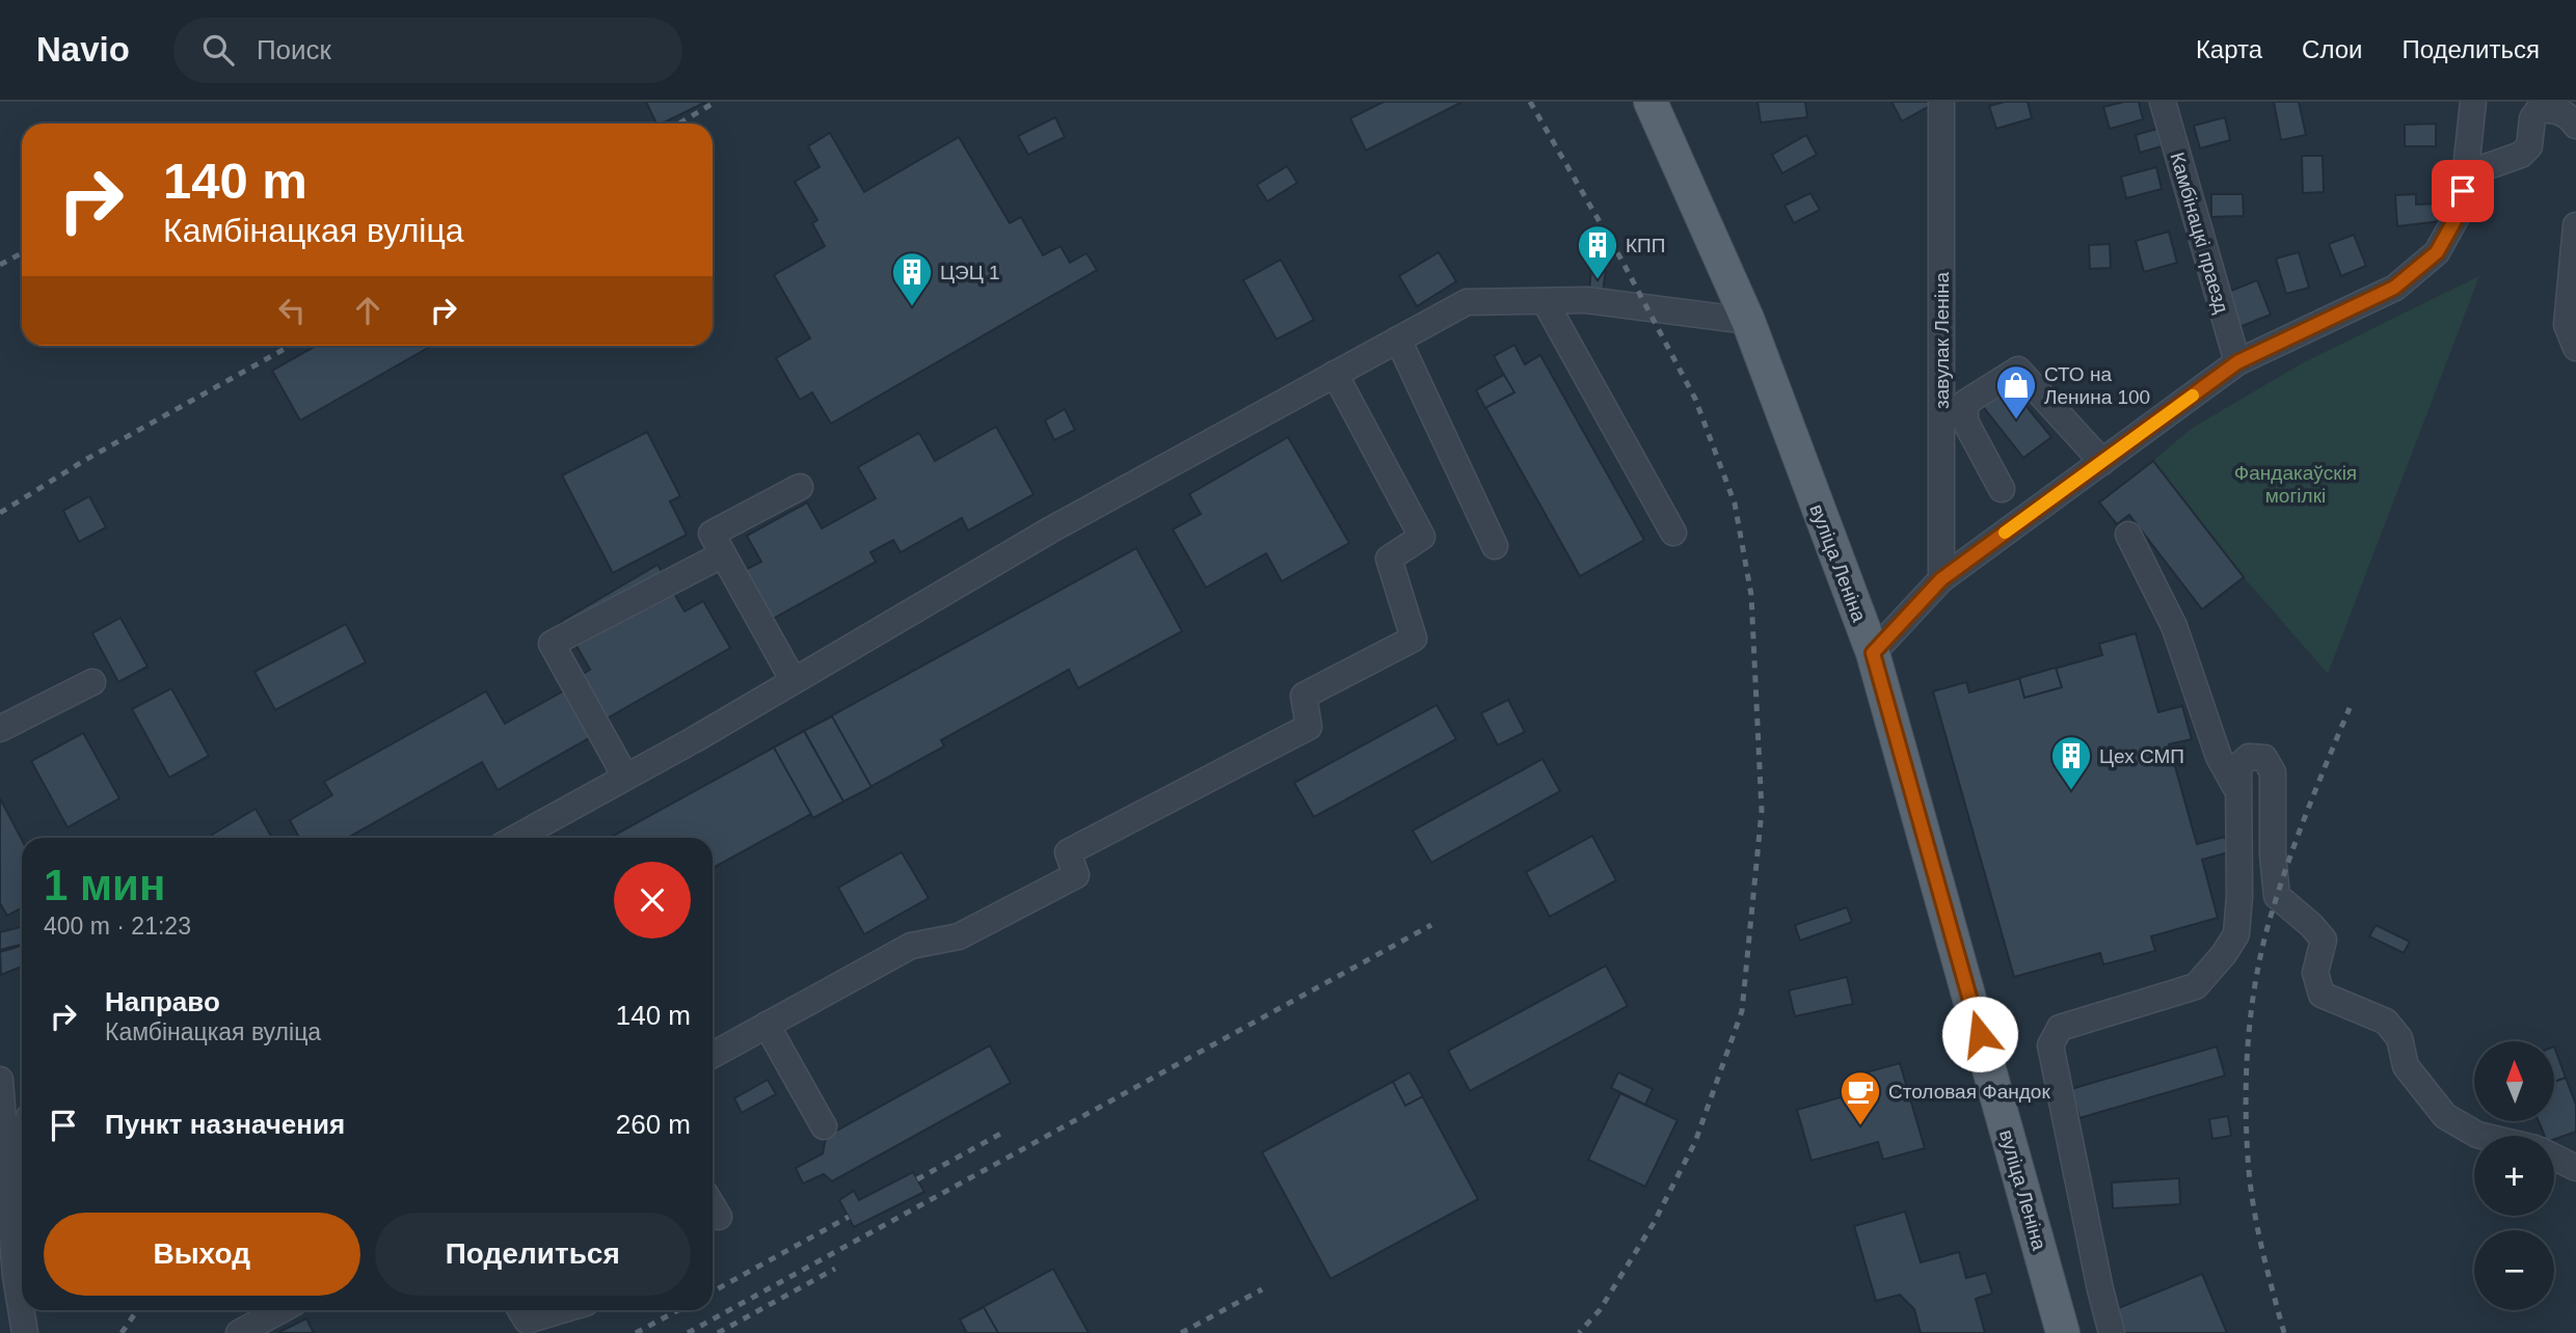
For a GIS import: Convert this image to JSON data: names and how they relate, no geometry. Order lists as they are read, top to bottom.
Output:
{
  "streets": {
    "main road": ["вуліца Леніна"],
    "street": ["Камбінацкі праезд", "завулак Леніна"]
  },
  "parks": ["Фандакаўскія могілкі"],
  "places": {
    "building": ["КПП", "ЦЭЦ 1", "Цех СМП"],
    "shop": ["СТО на Ленина 100"],
    "cafe": ["Столовая Фандок"]
  },
  "north": "top",
  "page": {
    "header": "Navio",
    "search": "Поиск",
    "nav": ["Карта", "Слои", "Поделиться"],
    "turn": ["140 m", "Камбінацкая вуліца"],
    "heading": ["1 мин", "400 m · 21:23"],
    "list": [
      {
        "name": "Направо",
        "note": "Камбінацкая вуліца",
        "value": "140 m"
      },
      {
        "name": "Пункт назначения",
        "value": "260 m"
      }
    ],
    "map_buttons": ["+", "−"],
    "buttons": ["Выход", "Поделиться"]
  }
}
